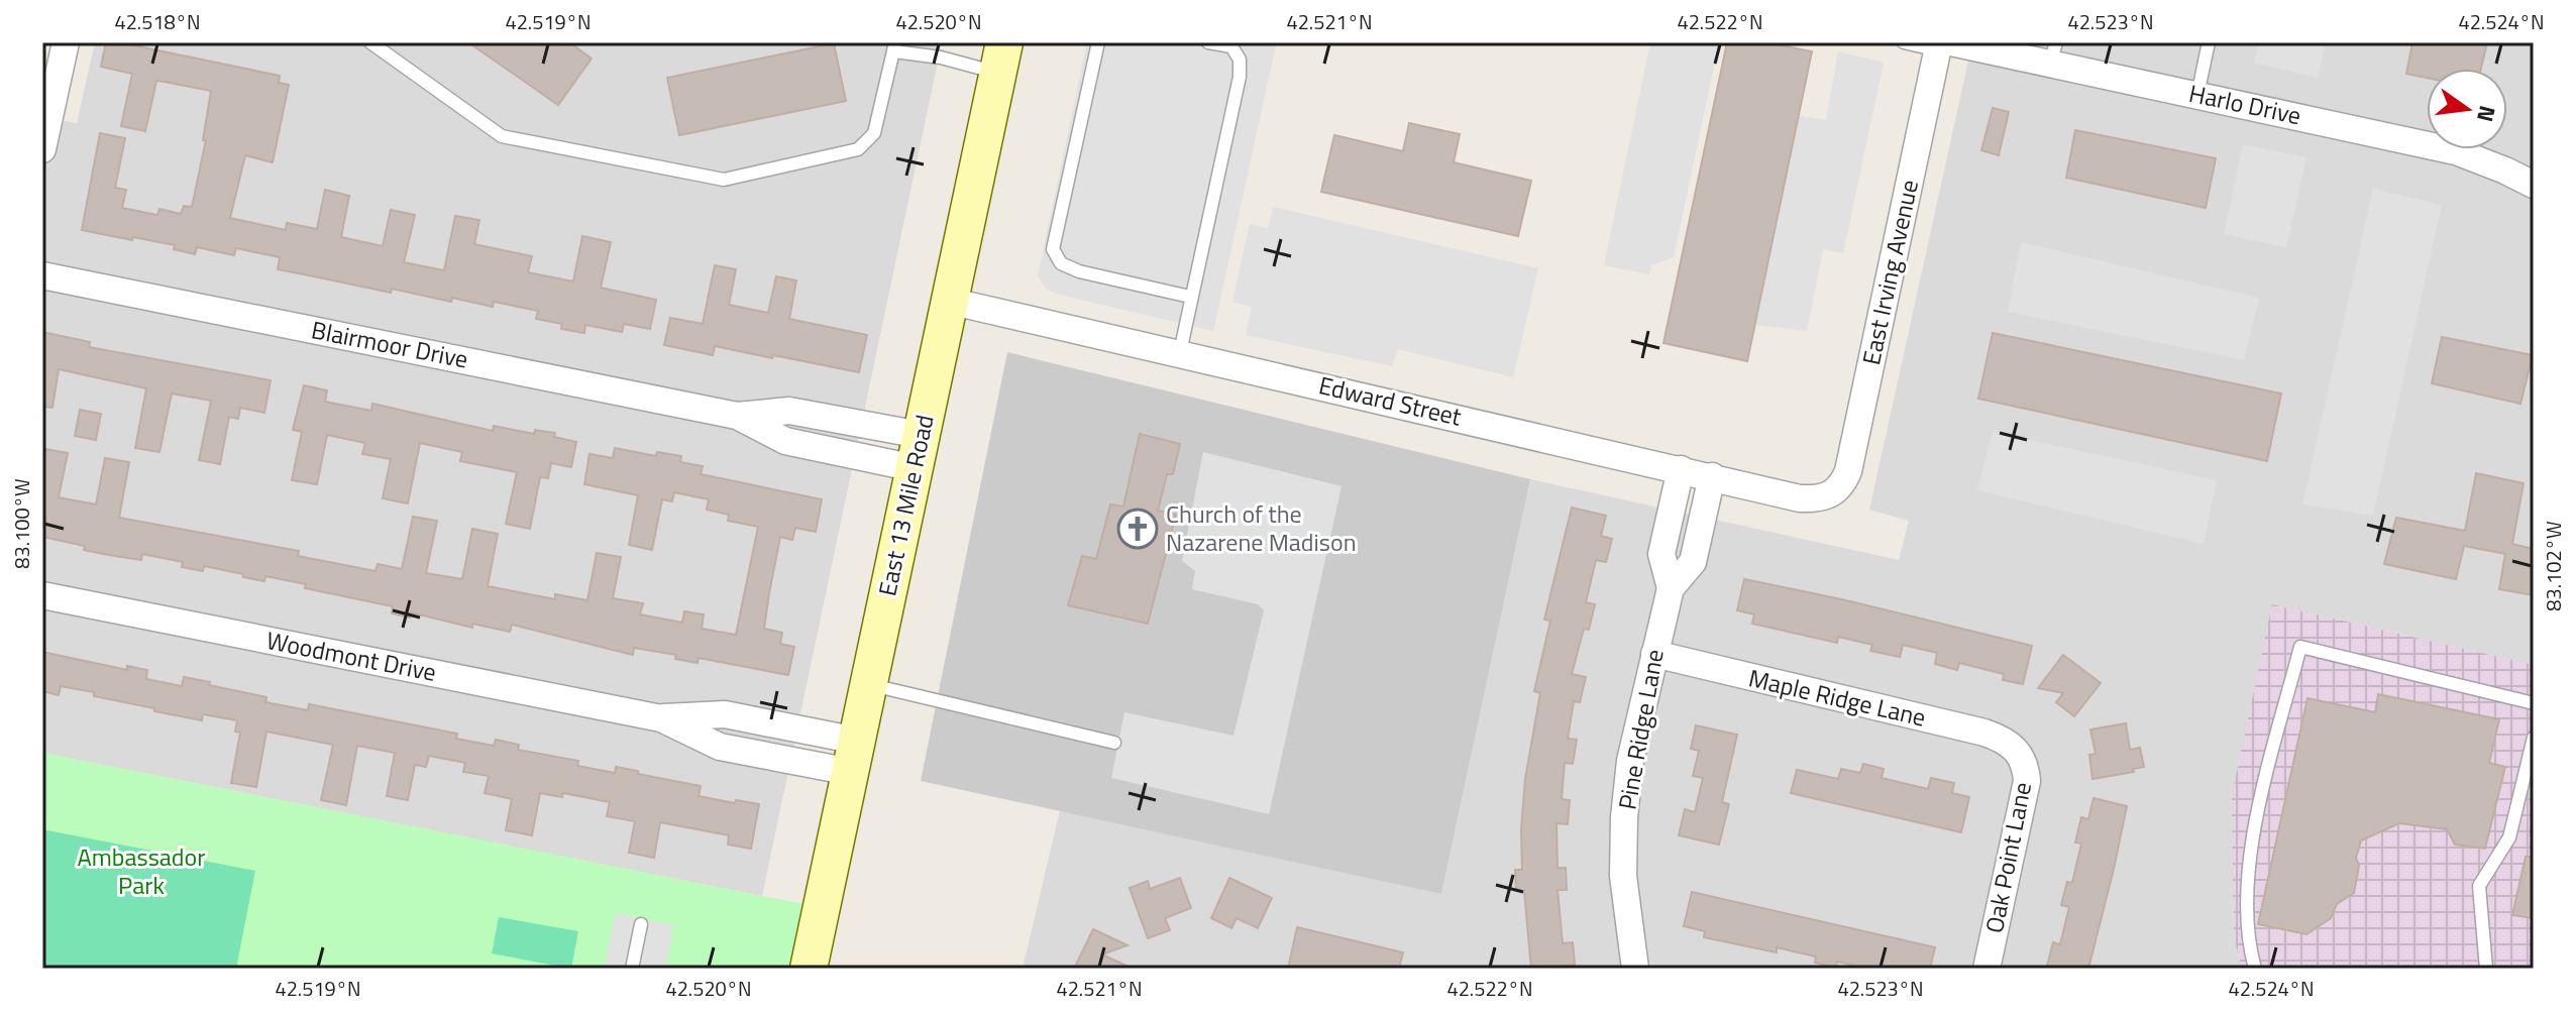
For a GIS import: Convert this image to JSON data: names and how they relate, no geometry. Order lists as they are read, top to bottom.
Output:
{
  "streets": {
    "main road": ["East 13 Mile Road"],
    "street": [
      "Harlo Drive",
      "East Irving Avenue",
      "Blairmoor Drive",
      "Edward Street",
      "Woodmont Drive",
      "Maple Ridge Lane",
      "Pine Ridge Lane",
      "Oak Point Lane"
    ]
  },
  "crossings": [
    ["Harlo Drive", "East Irving Avenue"],
    ["East Irving Avenue", "Edward Street"],
    ["Blairmoor Drive", "East 13 Mile Road"],
    ["Edward Street", "East 13 Mile Road"],
    ["Edward Street", "Pine Ridge Lane"],
    ["East 13 Mile Road", "Woodmont Drive"],
    ["Maple Ridge Lane", "Pine Ridge Lane"],
    ["Maple Ridge Lane", "Oak Point Lane"]
  ],
  "parks": ["Ambassador Park"],
  "places": {
    "church": ["Church of the Nazarene Madison"]
  },
  "north": "right",
  "coordinates": [
    "42.518°N",
    "42.519°N",
    "42.520°N",
    "42.521°N",
    "42.522°N",
    "42.523°N",
    "42.524°N",
    "83.100°W",
    "83.102°W"
  ]
}
